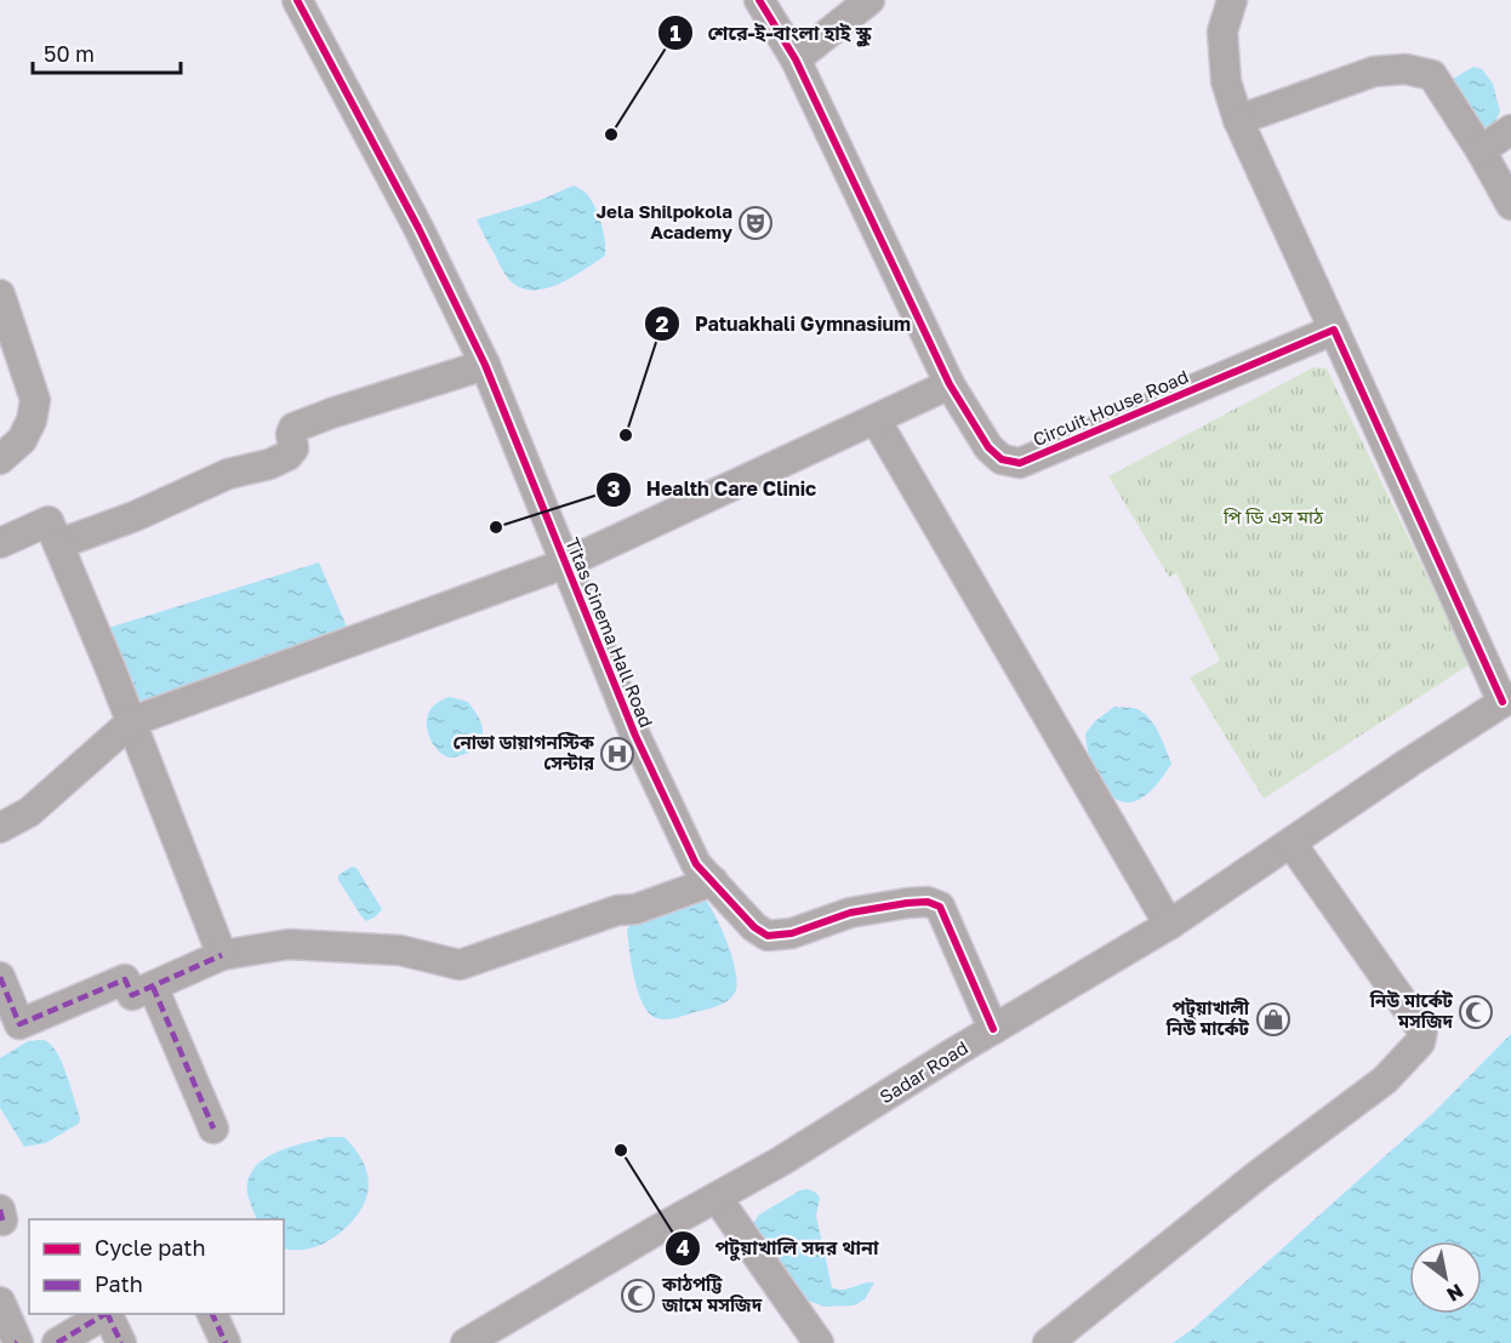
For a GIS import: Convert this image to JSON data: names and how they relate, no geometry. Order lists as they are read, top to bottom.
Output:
{
  "streets": {
    "street": ["Circuit House Road", "Titas Cinema Hall Road", "Sadar Road"]
  },
  "crossings": [
    ["Titas Cinema Hall Road", "Sadar Road"]
  ],
  "parks": ["পি ডি এস মাঠ"],
  "places": {
    "other": [
      "শেরে-ই-বাংলা হাই স্কুল",
      "Patuakhali Gymnasium",
      "Health Care Clinic",
      "পটুয়াখালি সদর থানা"
    ],
    "theatre": ["Jela Shilpokola Academy"],
    "hospital": ["নোভা ডায়াগনস্টিক সেন্টার"],
    "mosque": ["নিউ মার্কেট মসজিদ", "কাঠপট্টি জামে মসজিদ"],
    "shop": ["পটুয়াখালী নিউ মার্কেট"]
  },
  "legend": ["Cycle path", "Path"],
  "scale_bar": "50 m",
  "north": "bottom right"
}
